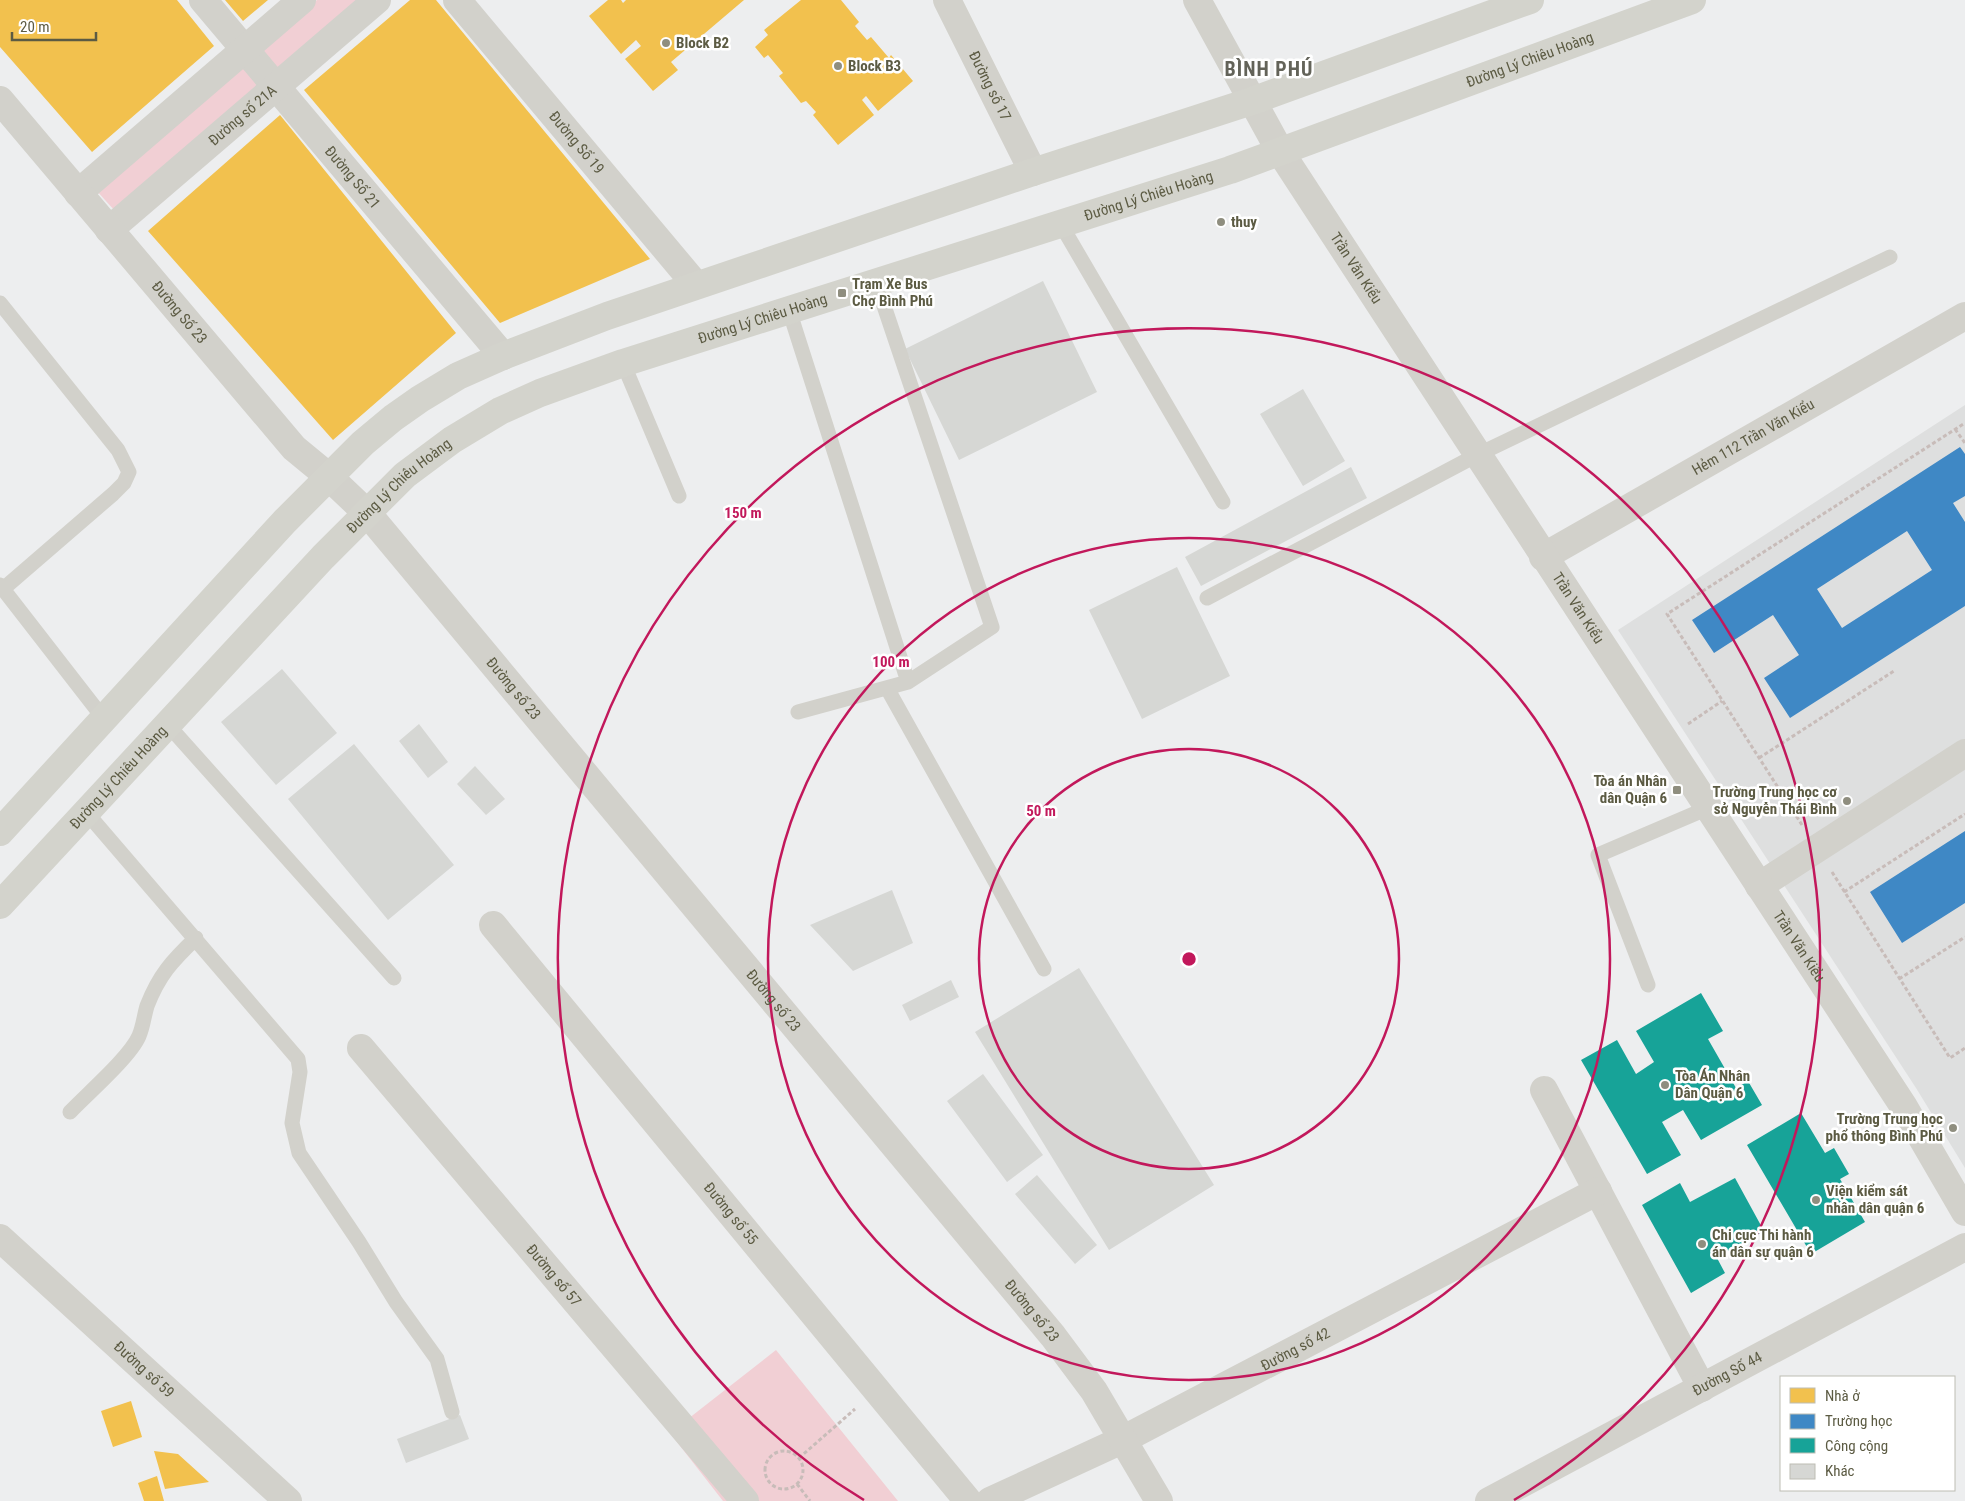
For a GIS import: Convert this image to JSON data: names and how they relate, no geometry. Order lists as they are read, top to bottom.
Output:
{
  "streets": {
    "main road": ["Đường Lý Chiêu Hoàng"],
    "street": [
      "Đường số 17",
      "Đường số 21A",
      "Đường Số 19",
      "Đường Số 21",
      "Trần Văn Kiểu",
      "Đường Số 23",
      "Hẻm 112 Trần Văn Kiểu",
      "Đường số 23",
      "Đường số 55",
      "Đường số 57",
      "Đường số 42",
      "Đường số 59",
      "Đường Số 44"
    ]
  },
  "crossings": [
    ["Đường Lý Chiêu Hoàng", "Trần Văn Kiểu"],
    ["Đường Lý Chiêu Hoàng", "Đường Số 23"],
    ["Đường Lý Chiêu Hoàng", "Đường số 23"],
    ["Đường số 21A", "Đường Số 21"],
    ["Đường số 21A", "Đường Số 23"],
    ["Trần Văn Kiểu", "Hẻm 112 Trần Văn Kiểu"],
    ["Đường Số 23", "Đường số 23"],
    ["Đường số 23", "Đường số 42"]
  ],
  "districts": ["BÌNH PHÚ"],
  "places": {
    "other": [
      "Block B2",
      "Block B3",
      "thuy",
      "Trường Trung học cơ sở Nguyễn Thái Bình",
      "Tòa Án Nhân Dân Quận 6",
      "Trường Trung học phổ thông Bình Phú",
      "Viện kiểm sát nhân dân quận 6",
      "Chi cục Thi hành án dân sự quận 6"
    ],
    "transit": ["Trạm Xe Bus Chợ Bình Phú", "Tòa án Nhân dân Quận 6"]
  },
  "legend": [
    "Nhà ở",
    "Trường học",
    "Công cộng",
    "Khác"
  ],
  "scale_bar": "20 m",
  "rings": ["150 m", "100 m", "50 m"]
}
